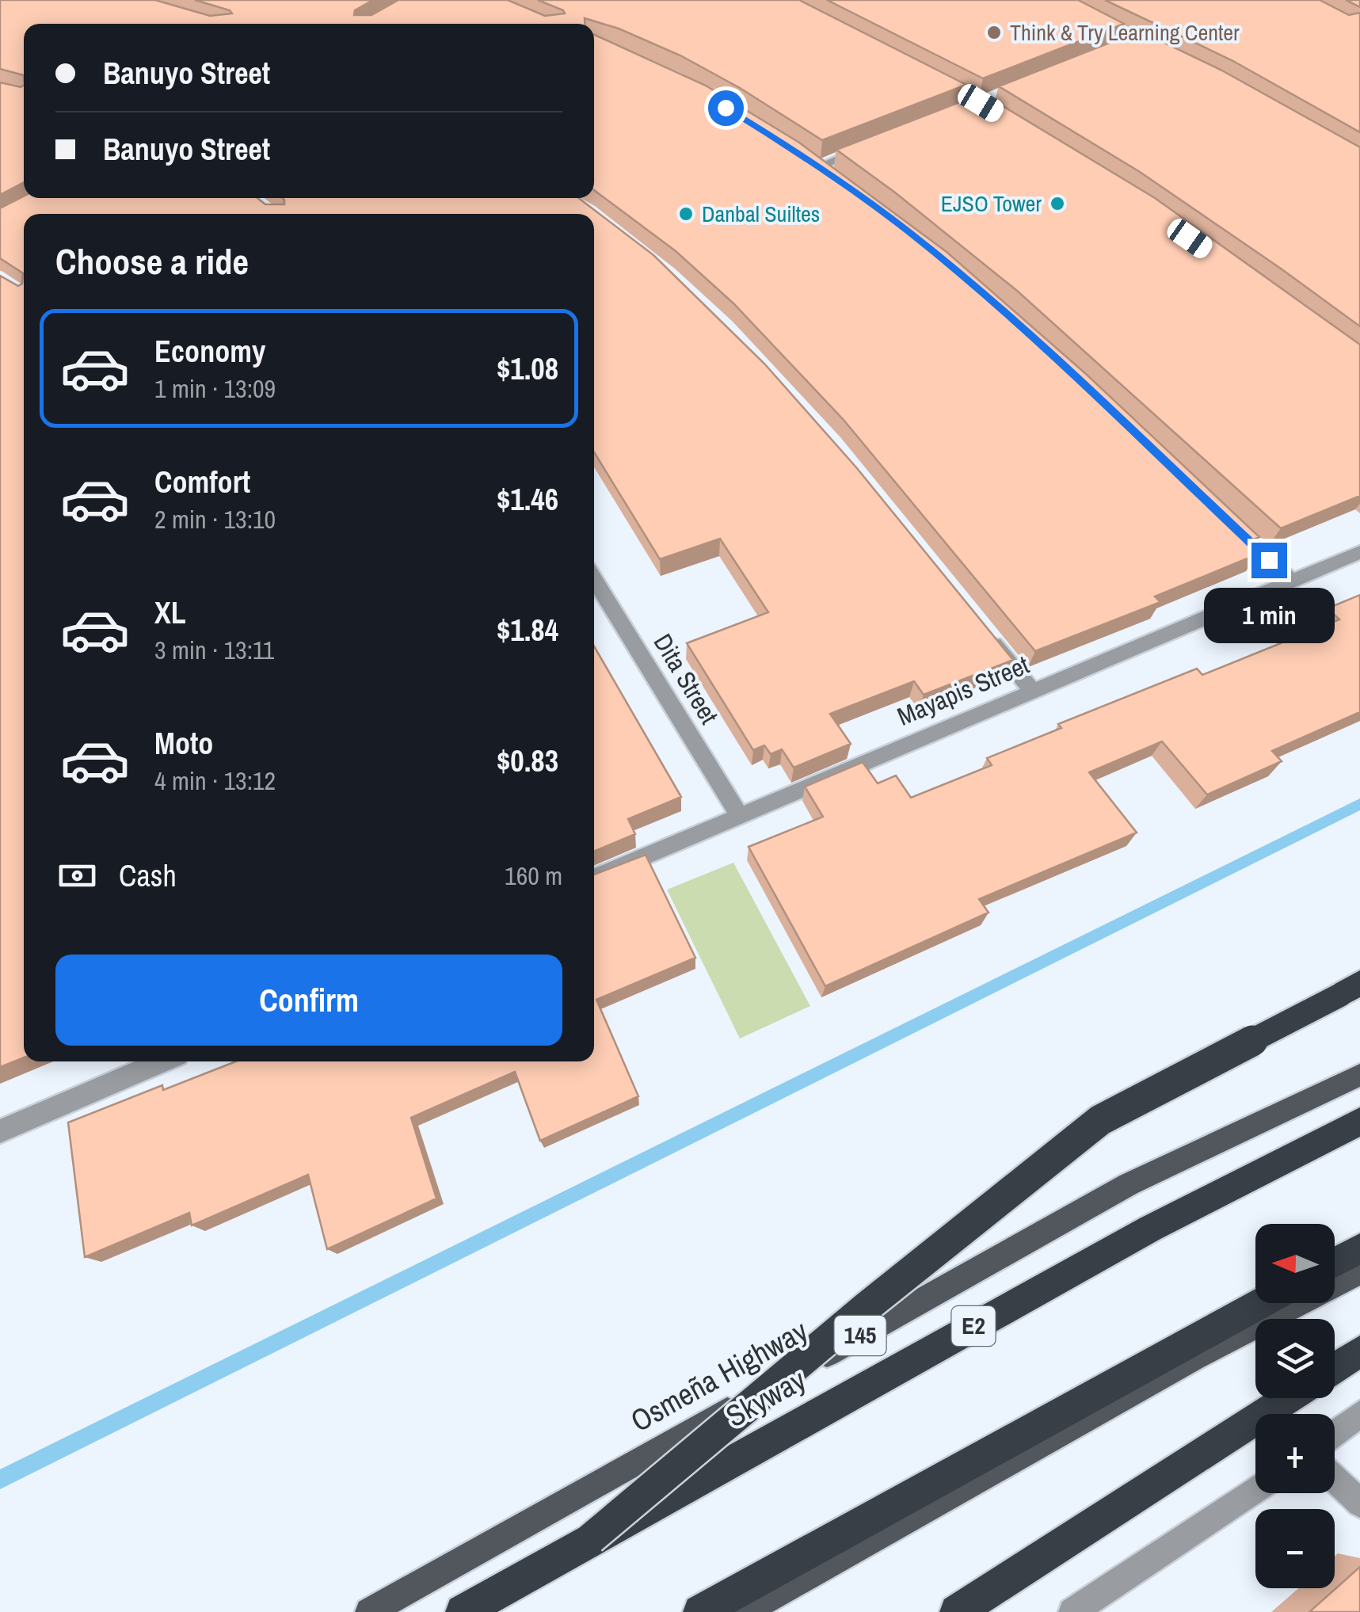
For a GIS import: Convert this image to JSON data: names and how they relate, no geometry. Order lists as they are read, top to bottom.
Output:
{
  "streets": {
    "highway": ["E2", "Skyway"],
    "main road": ["145", "Osmeña Highway"],
    "street": ["Dita Street", "Mayapis Street"]
  },
  "crossings": [
    ["Dita Street", "Mayapis Street"]
  ],
  "places": ["Think & Try Learning Center", "EJSO Tower", "Danbal Suiltes"],
  "north": "left",
  "page": {
    "banner": ["Banuyo Street", "Banuyo Street"],
    "heading": "Choose a ride",
    "list": [
      {
        "name": "Economy",
        "note": "1 min · 13:09",
        "value": "$1.08"
      },
      {
        "name": "Comfort",
        "note": "2 min · 13:10",
        "value": "$1.46"
      },
      {
        "name": "XL",
        "note": "3 min · 13:11",
        "value": "$1.84"
      },
      {
        "name": "Moto",
        "note": "4 min · 13:12",
        "value": "$0.83"
      }
    ],
    "bubble": "1 min",
    "pay": ["Cash", "160 m"],
    "buttons": "Confirm",
    "map_buttons": ["+", "−"]
  }
}
